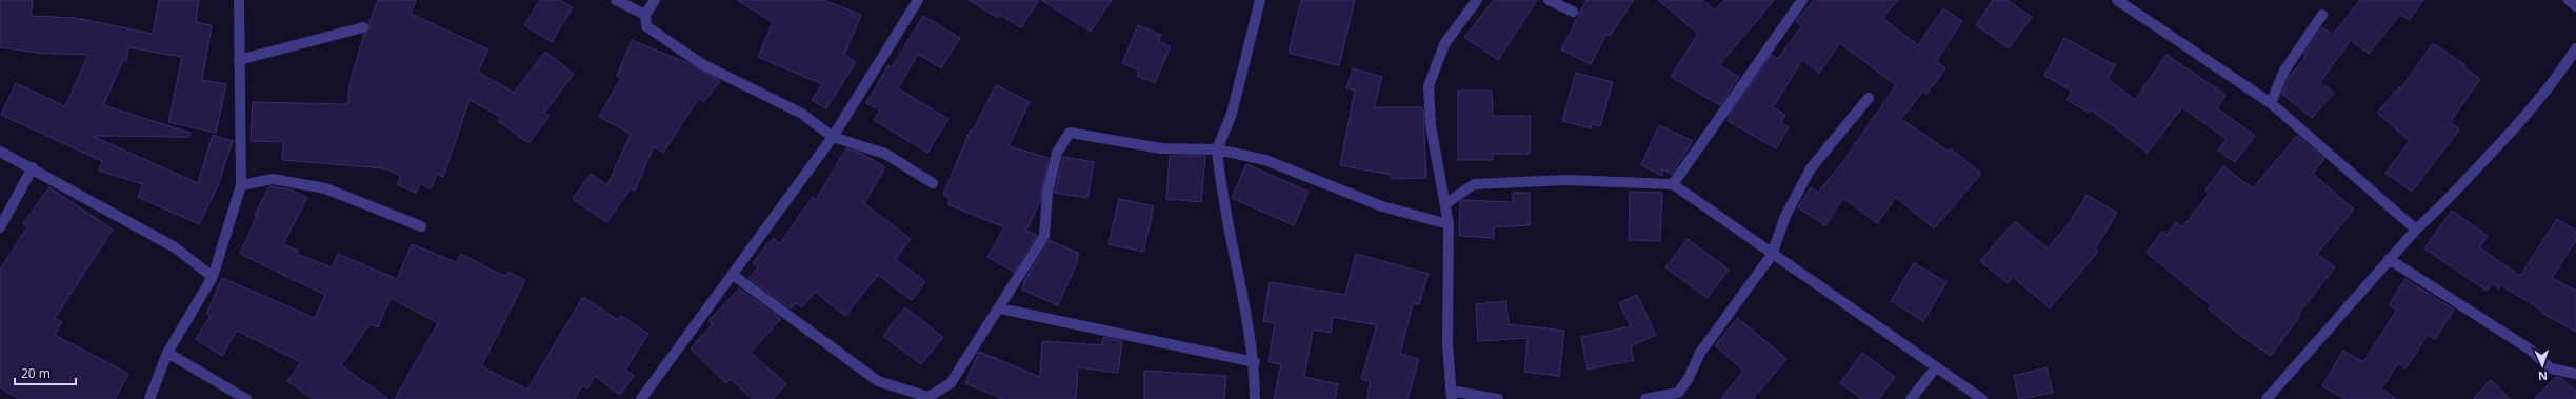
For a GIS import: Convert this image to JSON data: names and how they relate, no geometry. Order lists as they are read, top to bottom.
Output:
{
  "scale_bar": "20 m",
  "north": "bottom"
}
